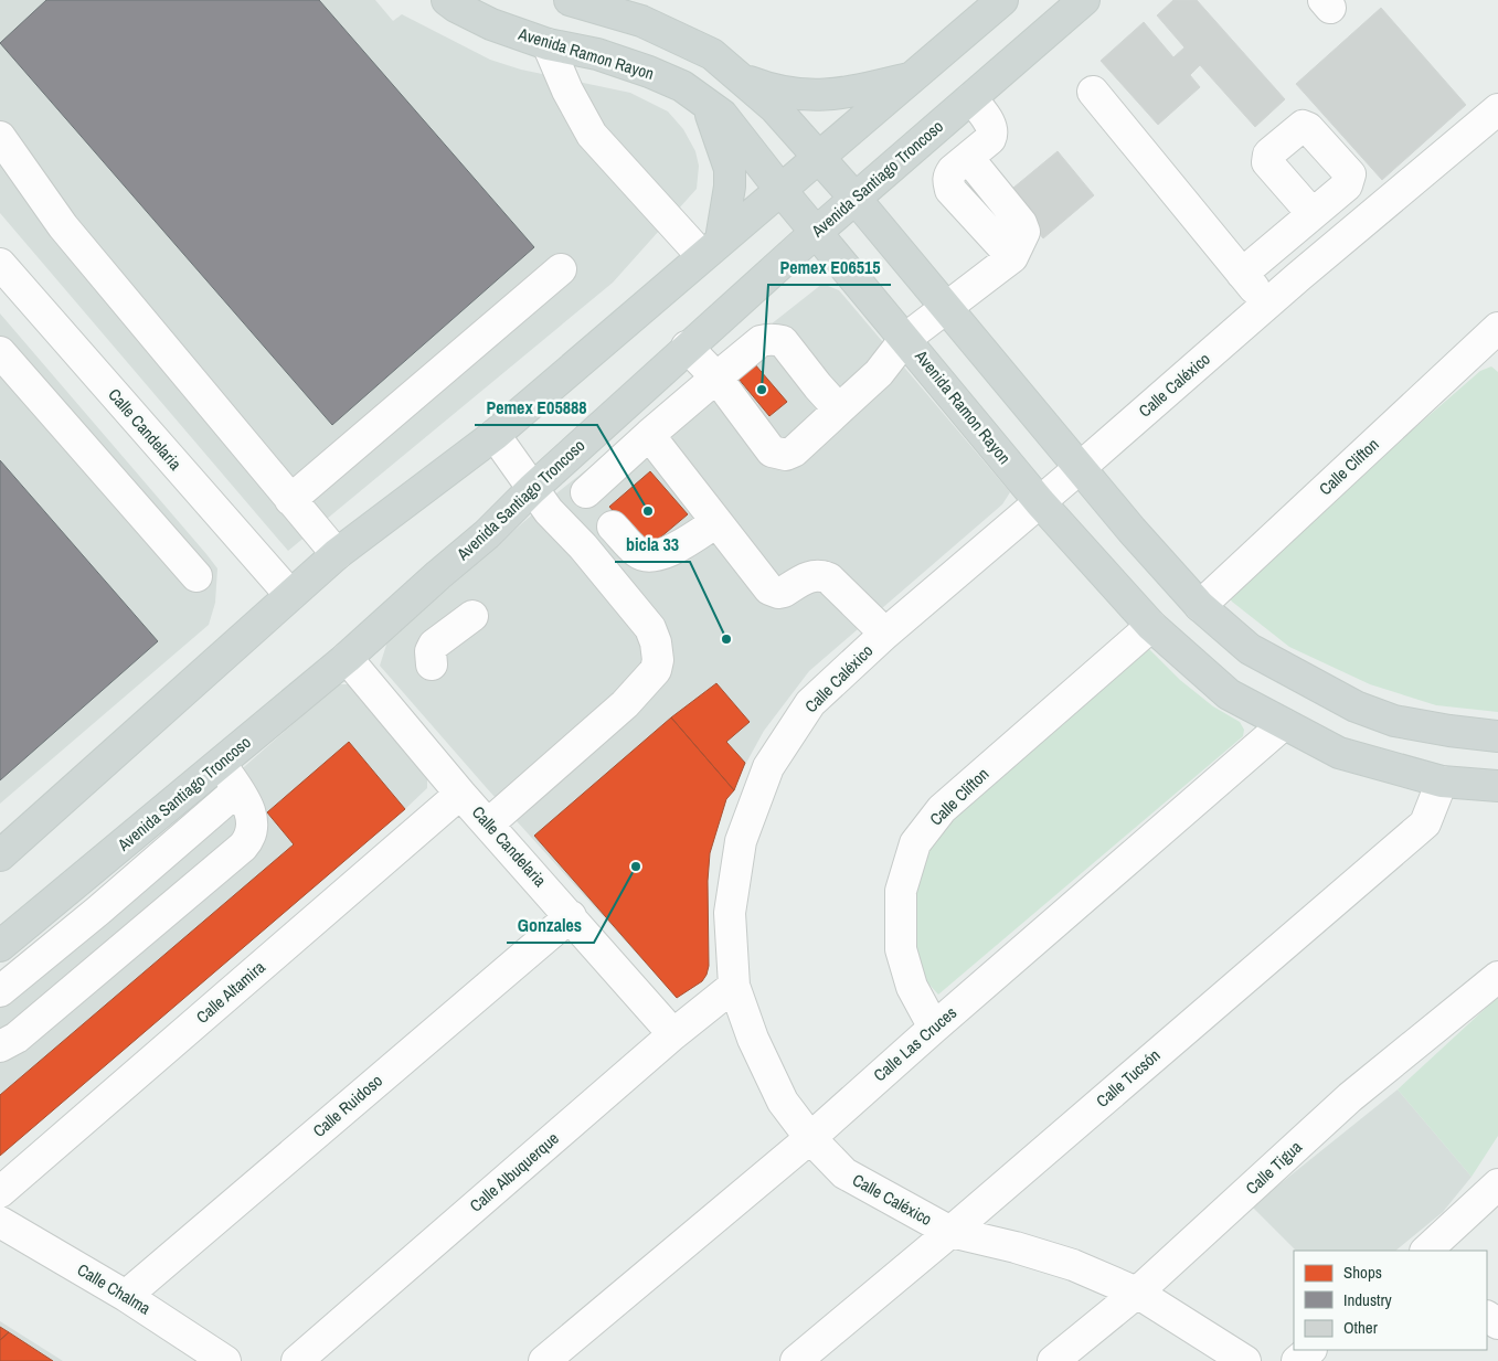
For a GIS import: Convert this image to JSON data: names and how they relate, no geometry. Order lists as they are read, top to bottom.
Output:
{
  "streets": {
    "main road": ["Avenida Ramon Rayon", "Avenida Santiago Troncoso"],
    "street": [
      "Calle Caléxico",
      "Calle Candelaria",
      "Calle Clifton",
      "Calle Altamira",
      "Calle Las Cruces",
      "Calle Tucsón",
      "Calle Ruidoso",
      "Calle Tigua",
      "Calle Albuquerque",
      "Calle Chalma"
    ]
  },
  "crossings": [
    ["Avenida Ramon Rayon", "Avenida Santiago Troncoso"],
    ["Avenida Ramon Rayon", "Calle Caléxico"],
    ["Avenida Ramon Rayon", "Calle Clifton"],
    ["Avenida Ramon Rayon", "Calle Las Cruces"],
    ["Avenida Ramon Rayon", "Calle Tucsón"],
    ["Avenida Santiago Troncoso", "Calle Candelaria"],
    ["Calle Caléxico", "Calle Las Cruces"],
    ["Calle Caléxico", "Calle Tucsón"],
    ["Calle Caléxico", "Calle Tigua"],
    ["Calle Caléxico", "Calle Albuquerque"],
    ["Calle Candelaria", "Calle Altamira"],
    ["Calle Candelaria", "Calle Ruidoso"],
    ["Calle Candelaria", "Calle Albuquerque"],
    ["Calle Clifton", "Calle Las Cruces"],
    ["Calle Ruidoso", "Calle Chalma"]
  ],
  "places": [
    "Pemex E06515",
    "Pemex E05888",
    "bicla 33",
    "Gonzales"
  ],
  "legend": ["Shops", "Industry", "Other"]
}
